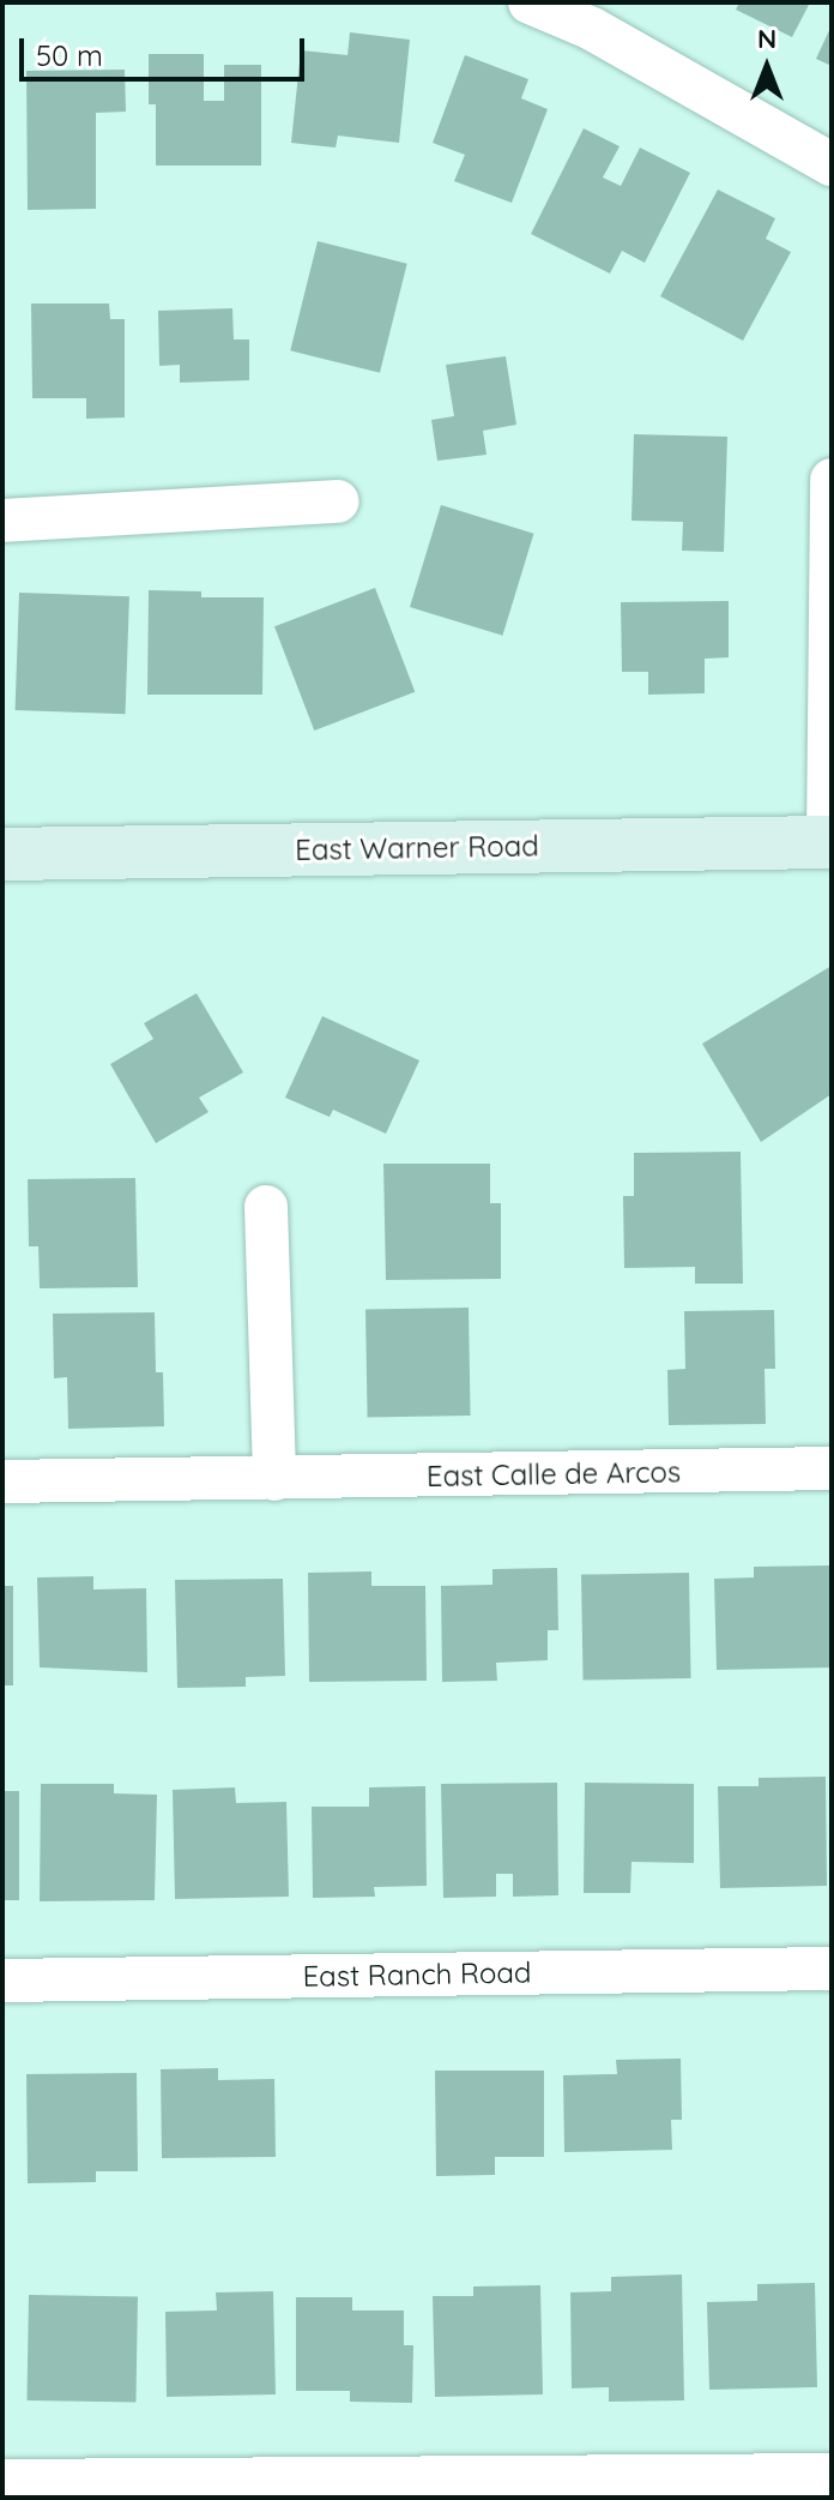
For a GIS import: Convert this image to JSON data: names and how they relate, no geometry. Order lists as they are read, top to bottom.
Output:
{
  "streets": {
    "main road": ["East Warner Road"],
    "street": ["East Calle de Arcos", "East Ranch Road"]
  },
  "scale_bar": "50 m",
  "north": "top"
}
